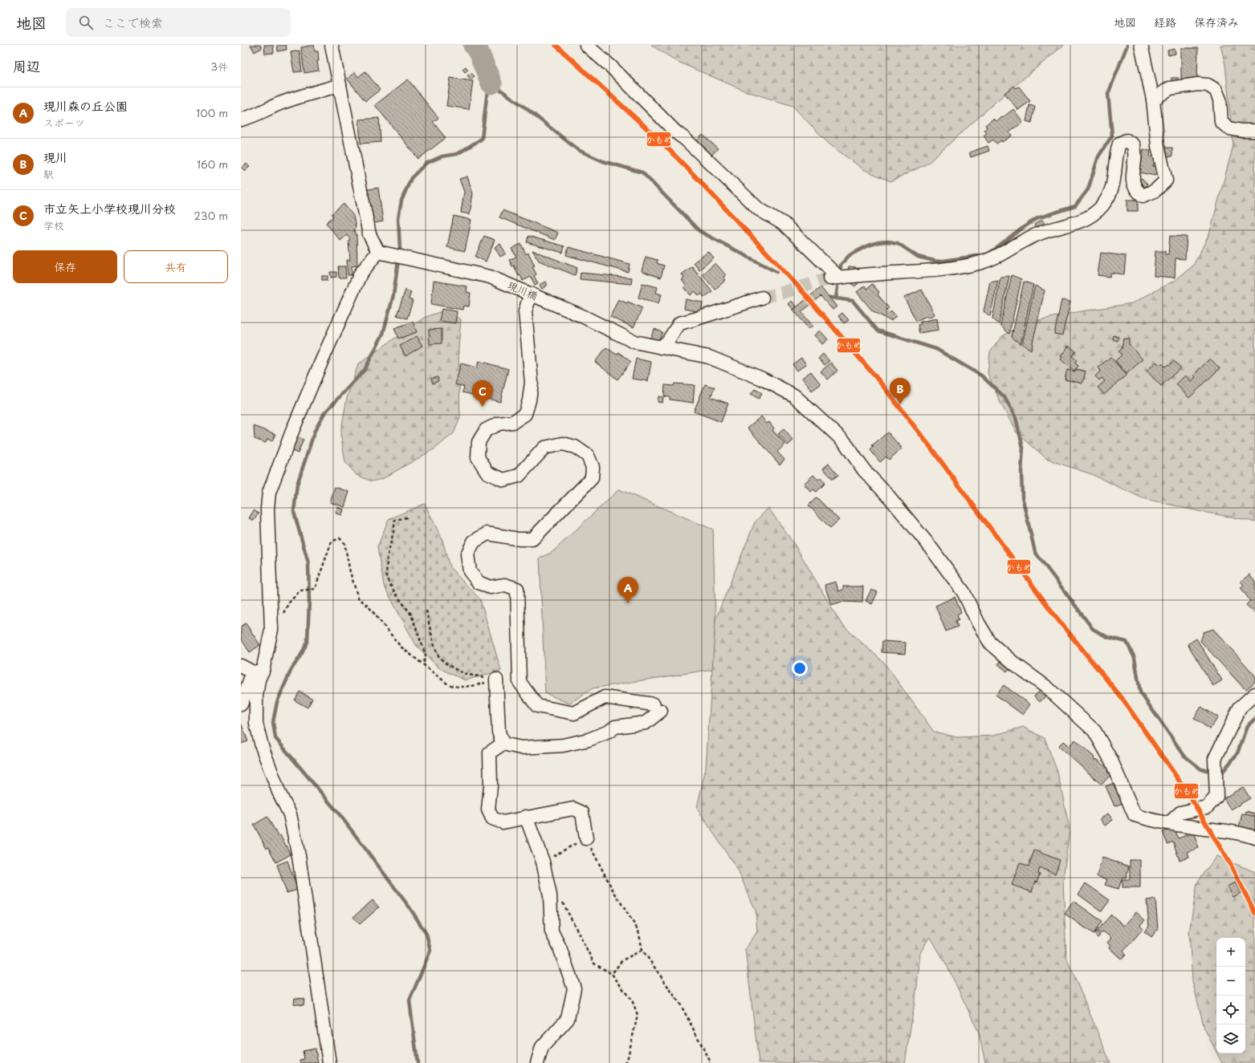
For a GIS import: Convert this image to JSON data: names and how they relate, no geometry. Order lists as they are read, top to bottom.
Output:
{
  "streets": {
    "street": ["現川橋"]
  },
  "lines": ["transit line かもめ"],
  "page": {
    "header": "地図",
    "search": "ここで検索",
    "nav": ["地図", "経路", "保存済み"],
    "heading": ["周辺", "3件"],
    "list": [
      {
        "mark": "A",
        "name": "現川森の丘公園",
        "note": "スポーツ",
        "value": "100 m"
      },
      {
        "mark": "B",
        "name": "現川",
        "note": "駅",
        "value": "160 m"
      },
      {
        "mark": "C",
        "name": "市立矢上小学校現川分校",
        "note": "学校",
        "value": "230 m"
      }
    ],
    "buttons": ["保存", "共有"],
    "pins": ["B", "C", "A"],
    "map_buttons": ["+", "−"]
  }
}
